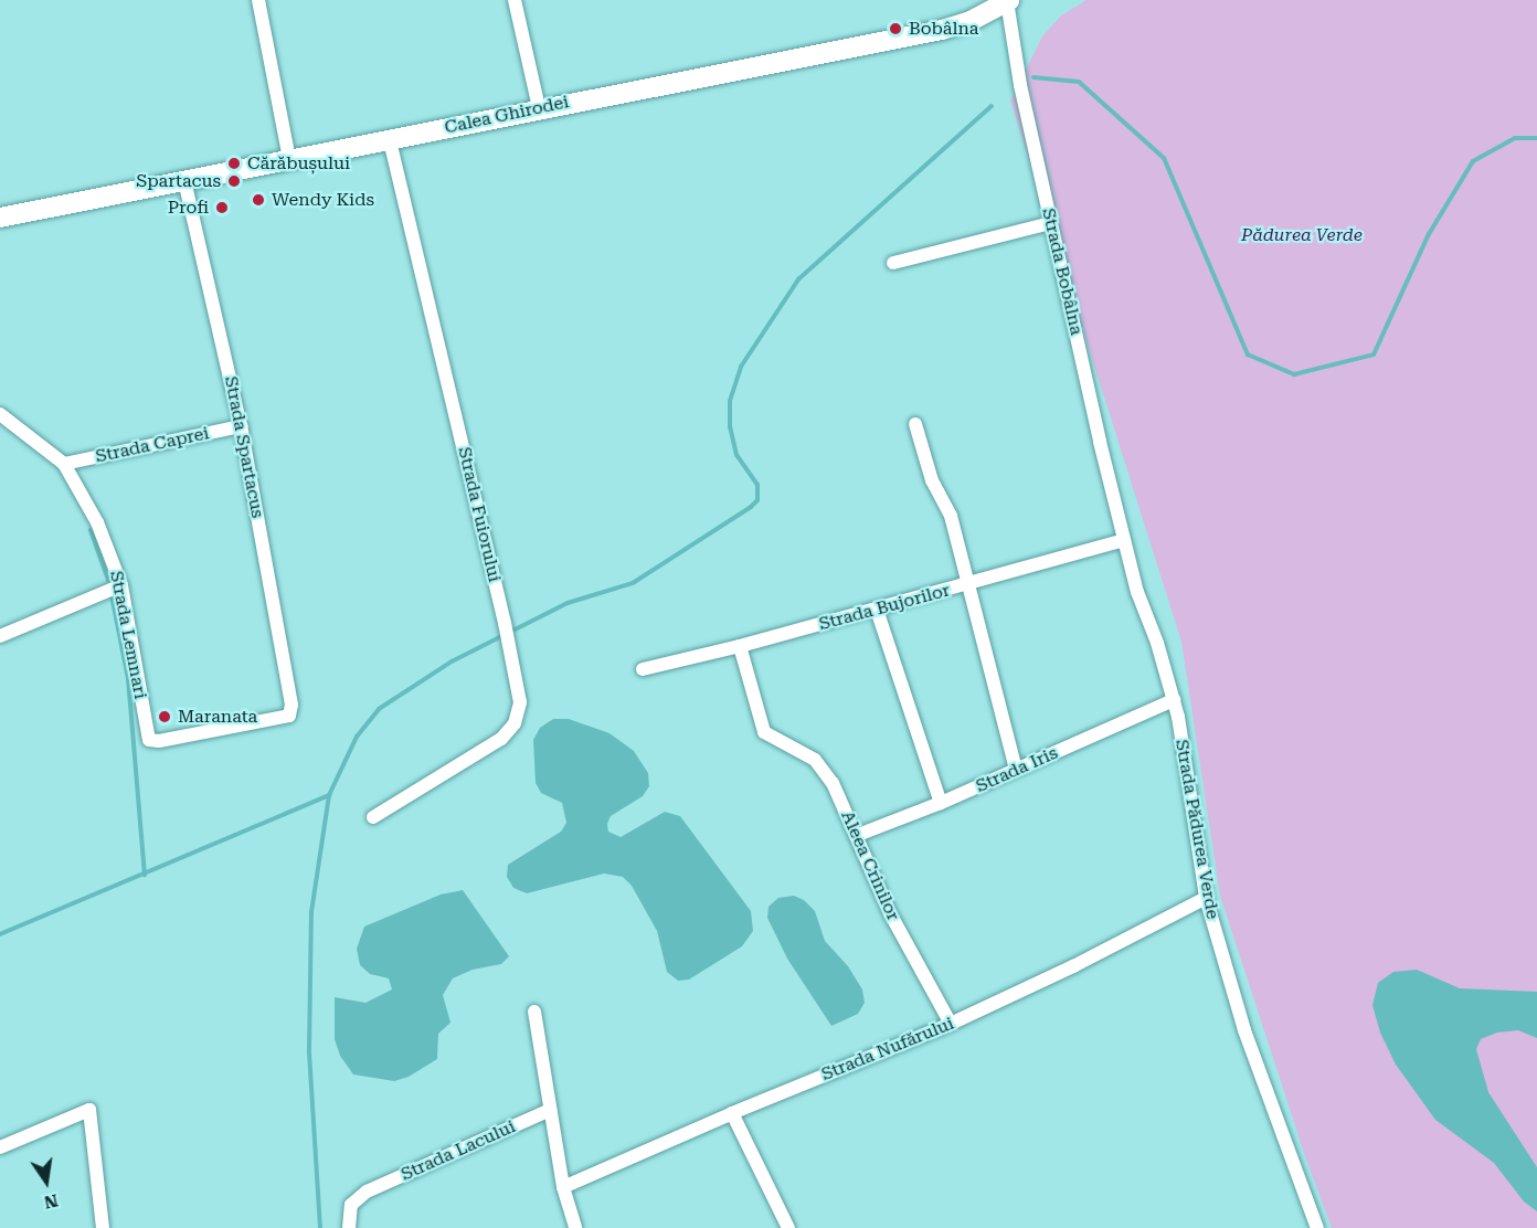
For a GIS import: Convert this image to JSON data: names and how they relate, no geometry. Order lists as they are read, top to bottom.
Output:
{
  "streets": {
    "street": [
      "Calea Ghirodei",
      "Strada Bobâlna",
      "Strada Caprei",
      "Strada Spartacus",
      "Strada Fuiorului",
      "Strada Bujorilor",
      "Strada Lemnari",
      "Strada Iris",
      "Strada Pădurea Verde",
      "Aleea Crinilor",
      "Strada Nufărului",
      "Strada Lacului"
    ]
  },
  "crossings": [
    ["Calea Ghirodei", "Strada Bobâlna"],
    ["Calea Ghirodei", "Strada Spartacus"],
    ["Calea Ghirodei", "Strada Fuiorului"],
    ["Strada Bobâlna", "Strada Bujorilor"],
    ["Strada Bobâlna", "Strada Pădurea Verde"],
    ["Strada Caprei", "Strada Spartacus"],
    ["Strada Caprei", "Strada Lemnari"],
    ["Strada Spartacus", "Strada Lemnari"],
    ["Strada Bujorilor", "Strada Pădurea Verde"],
    ["Strada Bujorilor", "Aleea Crinilor"],
    ["Strada Iris", "Strada Pădurea Verde"],
    ["Strada Iris", "Aleea Crinilor"],
    ["Strada Pădurea Verde", "Strada Nufărului"],
    ["Aleea Crinilor", "Strada Nufărului"]
  ],
  "parks": ["Pădurea Verde"],
  "places": [
    "Bobâlna",
    "Cărăbușului",
    "Spartacus",
    "Wendy Kids",
    "Profi",
    "Maranata"
  ],
  "north": "bottom"
}
